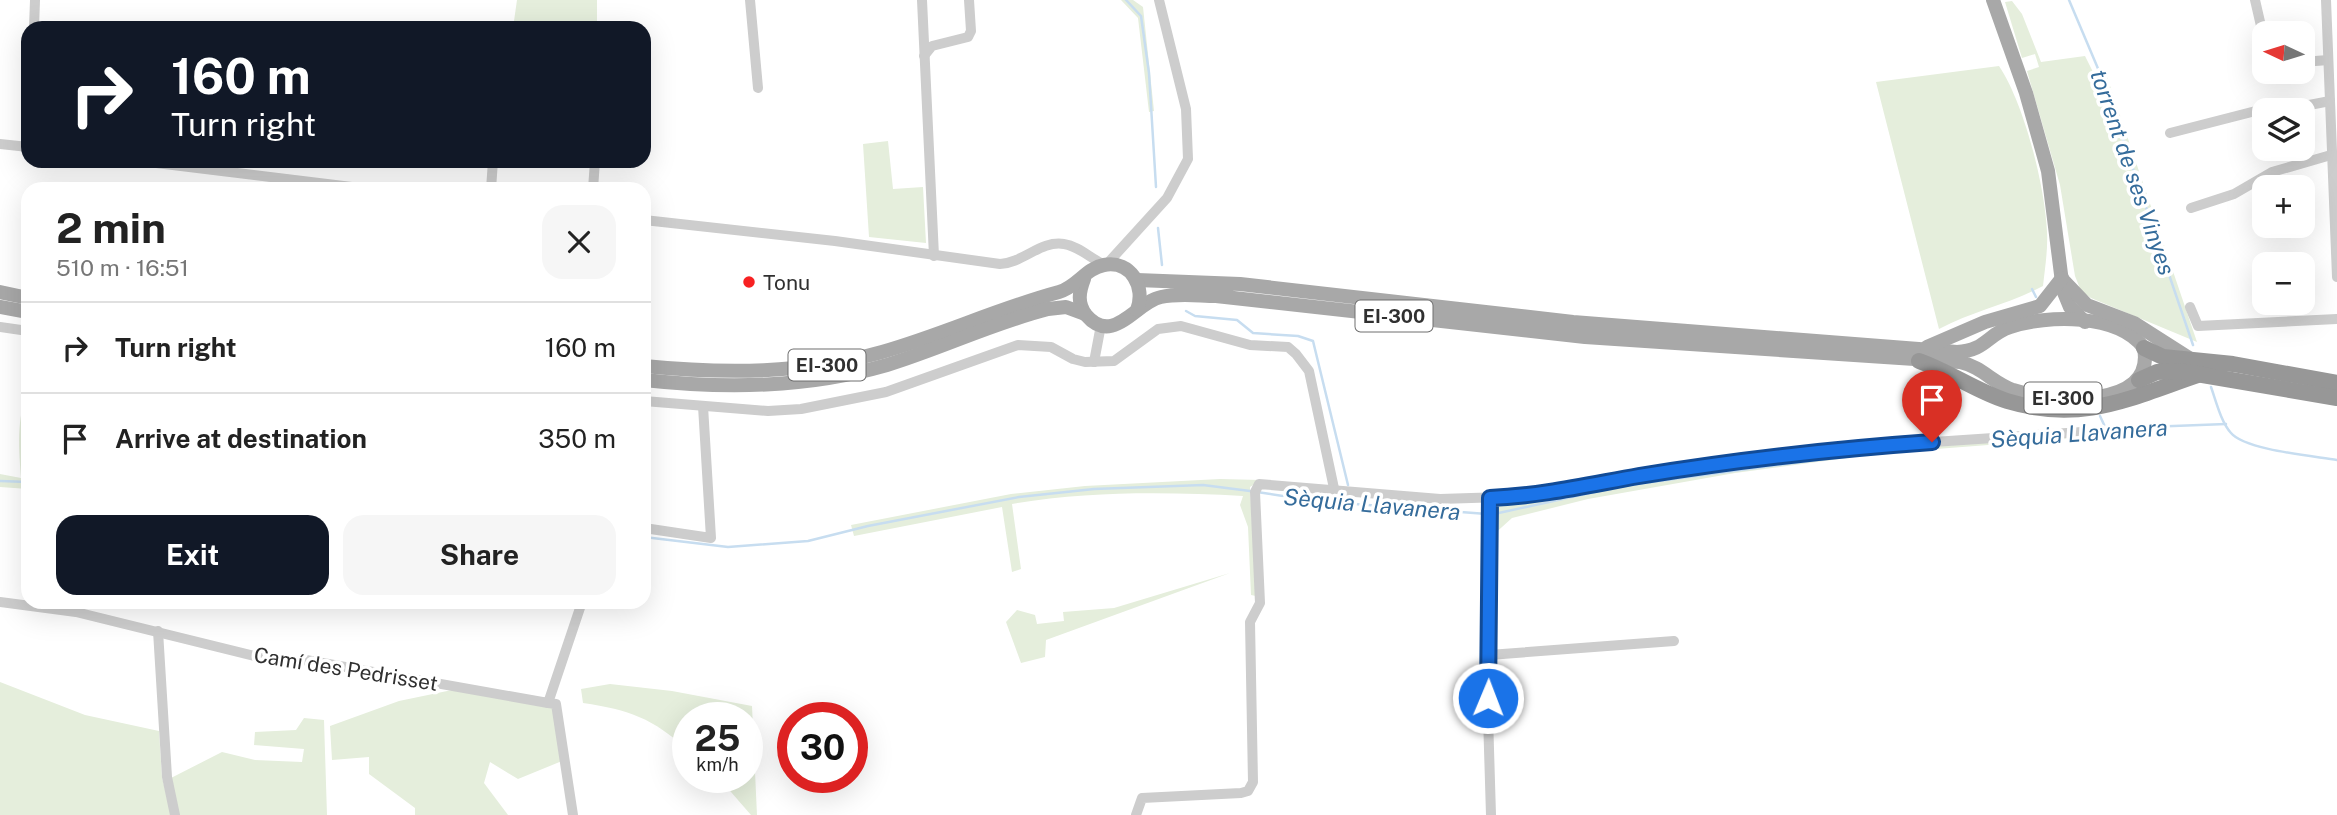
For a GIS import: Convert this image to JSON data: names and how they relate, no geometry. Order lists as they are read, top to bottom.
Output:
{
  "streets": {
    "highway": ["EI-300"],
    "street": ["Camí des Pedrisset"]
  },
  "water": ["torrent de ses Vinyes", "Sèquia Llavanera"],
  "places": ["Tonu"],
  "north": "left",
  "page": {
    "map_buttons": ["+", "−"],
    "turn": ["160 m", "Turn right"],
    "heading": ["2 min", "510 m · 16:51"],
    "list": [
      {
        "name": "Turn right",
        "value": "160 m"
      },
      {
        "name": "Arrive at destination",
        "value": "350 m"
      }
    ],
    "buttons": ["Exit", "Share"],
    "speed": "25 km/h",
    "limit": "30"
  }
}
